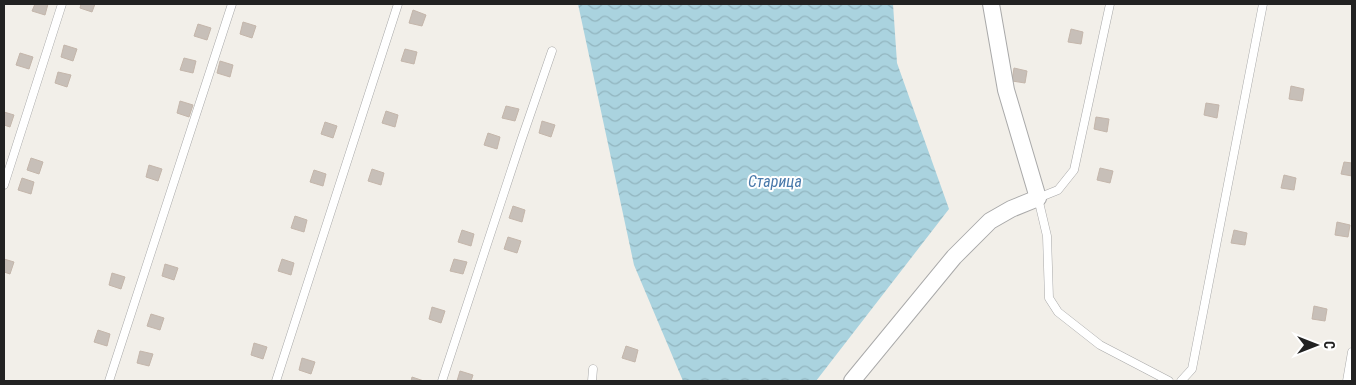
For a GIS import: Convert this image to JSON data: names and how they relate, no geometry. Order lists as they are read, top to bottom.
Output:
{
  "water": ["Старица"],
  "north": "right"
}
